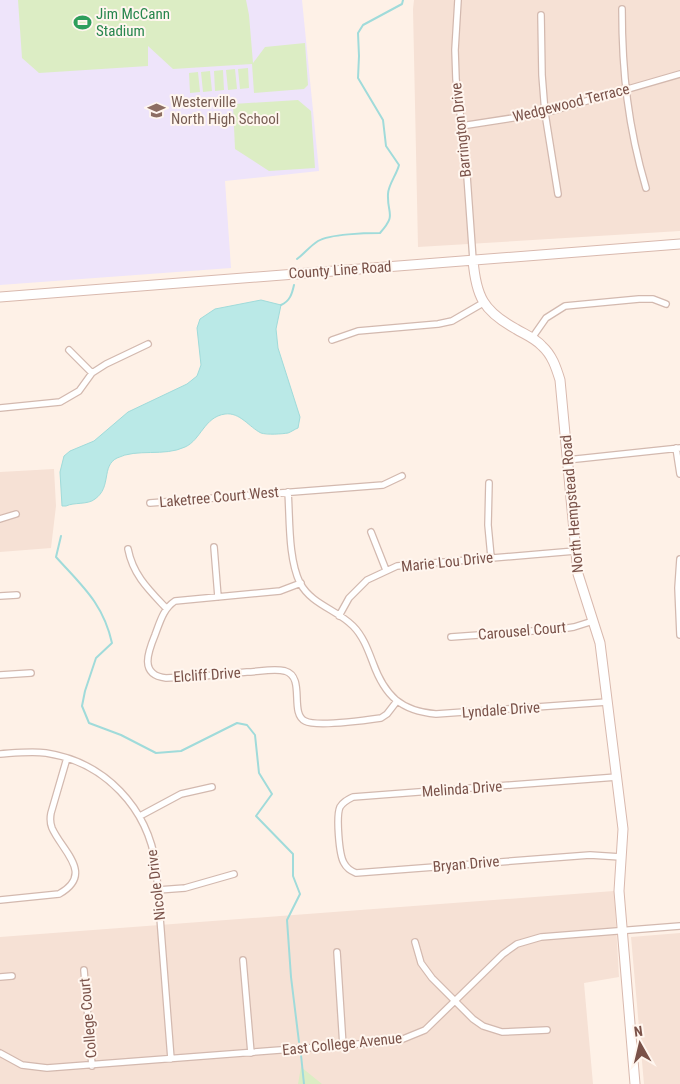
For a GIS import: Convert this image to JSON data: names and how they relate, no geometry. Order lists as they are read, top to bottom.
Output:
{
  "streets": {
    "street": [
      "Wedgewood Terrace",
      "Barrington Drive",
      "County Line Road",
      "Laketree Court West",
      "North Hempstead Road",
      "Marie Lou Drive",
      "Carousel Court",
      "Elcliff Drive",
      "Lyndale Drive",
      "Melinda Drive",
      "Bryan Drive",
      "Nicole Drive",
      "College Court",
      "East College Avenue"
    ]
  },
  "crossings": [
    ["Wedgewood Terrace", "Barrington Drive"],
    ["Barrington Drive", "County Line Road"],
    ["Barrington Drive", "North Hempstead Road"],
    ["County Line Road", "North Hempstead Road"],
    ["North Hempstead Road", "Marie Lou Drive"],
    ["North Hempstead Road", "Carousel Court"],
    ["North Hempstead Road", "Lyndale Drive"],
    ["North Hempstead Road", "Melinda Drive"],
    ["North Hempstead Road", "Bryan Drive"],
    ["North Hempstead Road", "East College Avenue"],
    ["Elcliff Drive", "Lyndale Drive"],
    ["Melinda Drive", "Bryan Drive"],
    ["Nicole Drive", "East College Avenue"],
    ["College Court", "East College Avenue"]
  ],
  "places": {
    "sports": ["Jim McCann Stadium"],
    "school or university": ["Westerville North High School"]
  },
  "north": "top"
}
